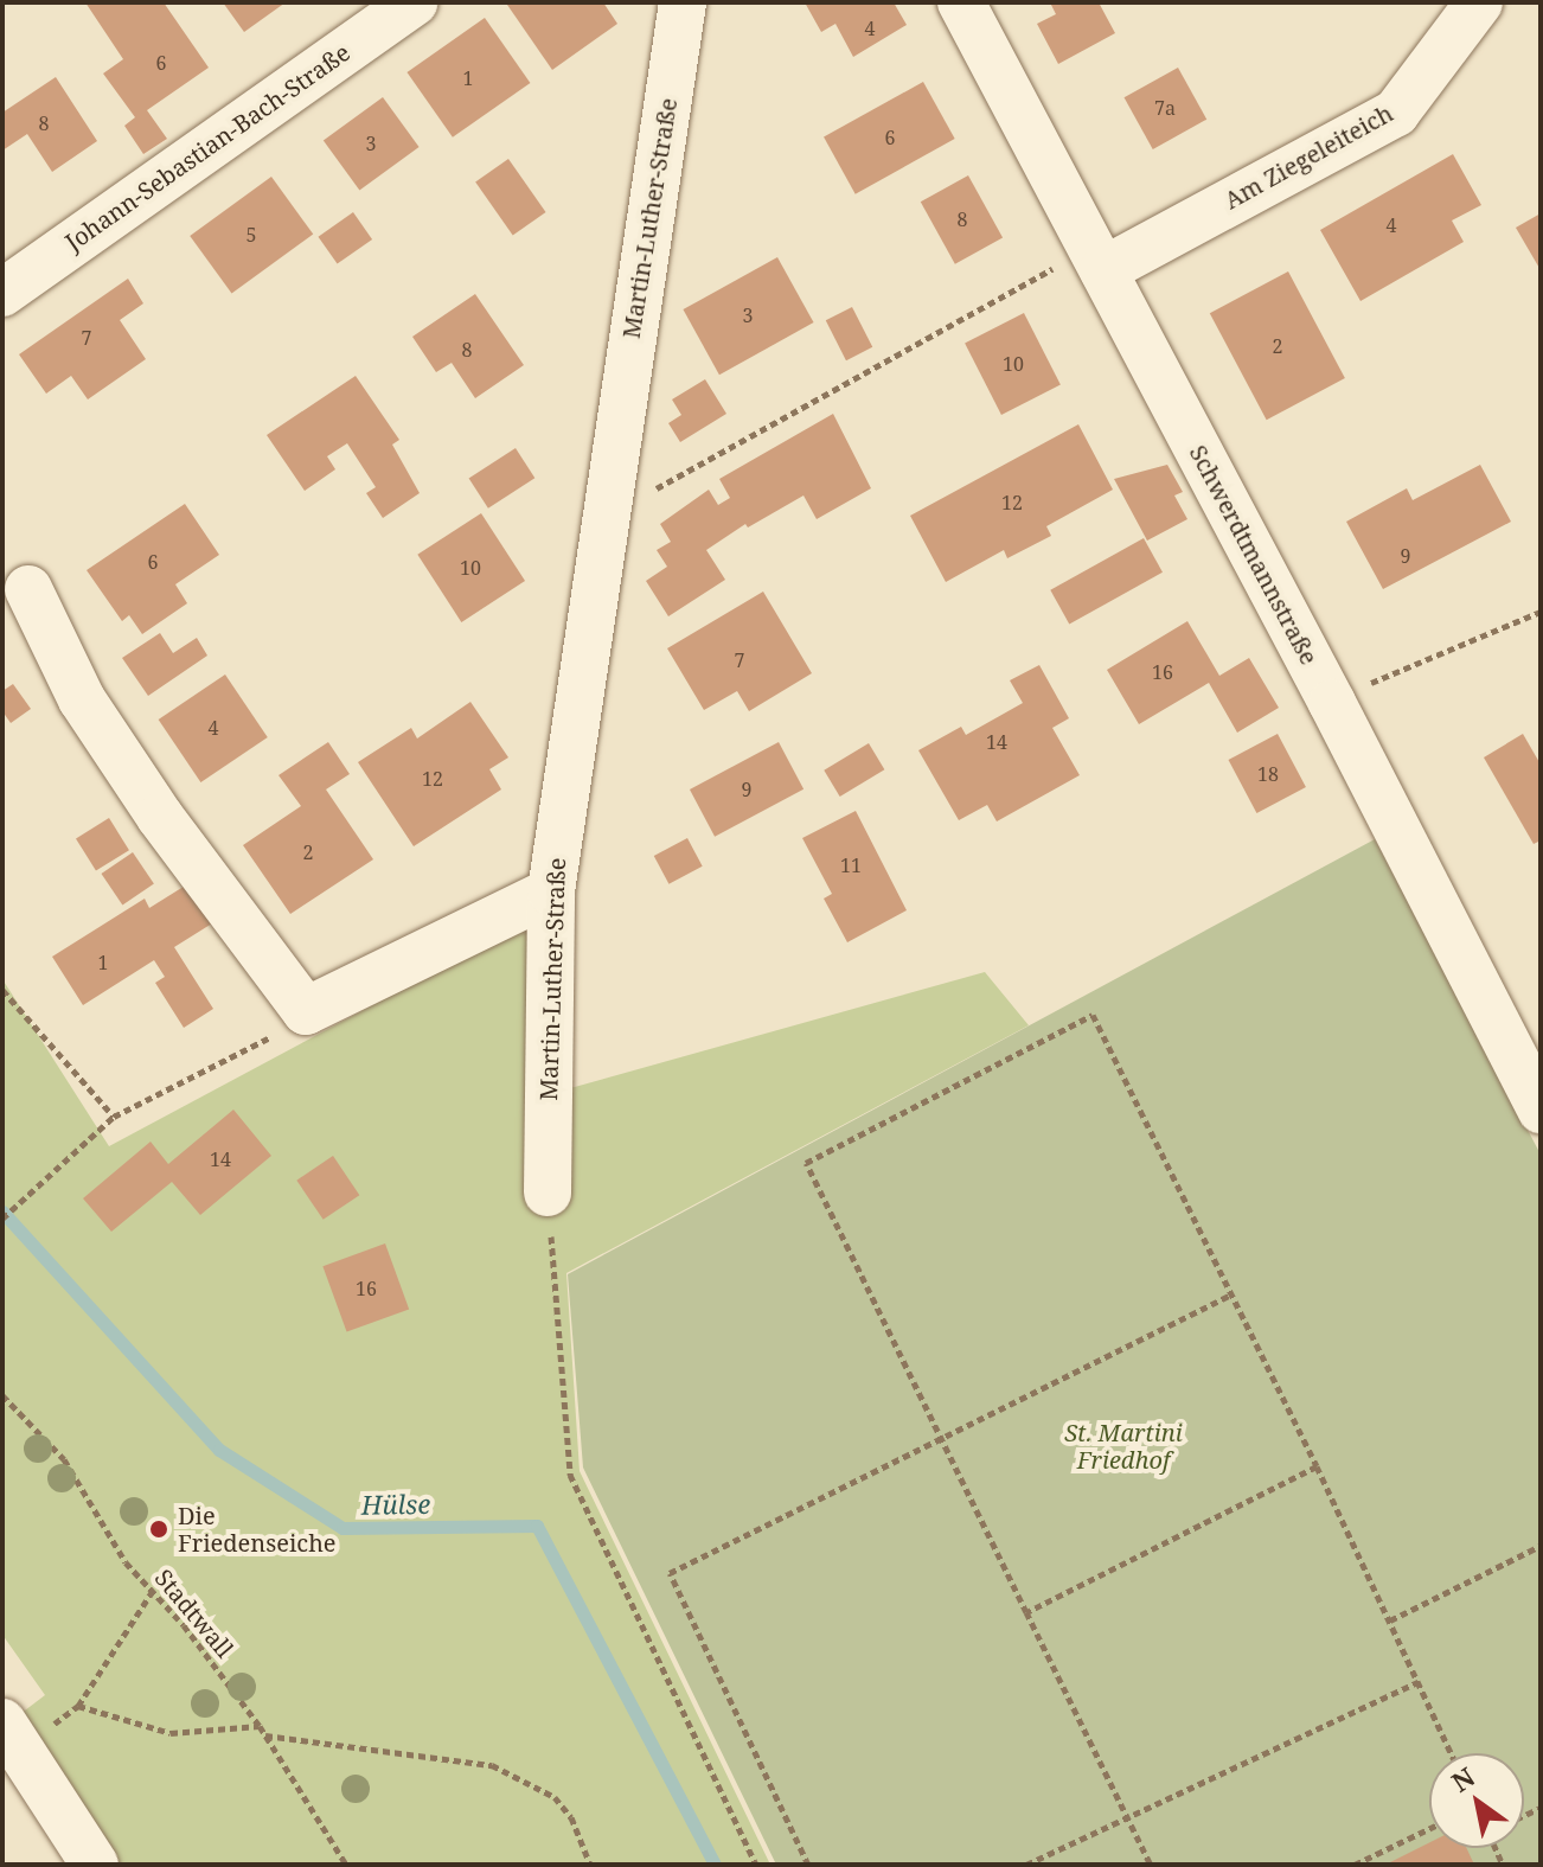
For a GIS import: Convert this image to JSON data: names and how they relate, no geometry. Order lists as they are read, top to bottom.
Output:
{
  "streets": {
    "street": [
      "Johann-Sebastian-Bach-Straße",
      "Am Ziegeleiteich",
      "Martin-Luther-Straße",
      "Schwerdtmannstraße"
    ],
    "path": ["Stadtwall"]
  },
  "crossings": [
    ["Am Ziegeleiteich", "Schwerdtmannstraße"]
  ],
  "water": ["Hülse"],
  "parks": ["St. Martini Friedhof"],
  "places": ["Die Friedenseiche"],
  "house_numbers": [
    "4",
    "6",
    "1",
    "7a",
    "8",
    "6",
    "3",
    "8",
    "4",
    "5",
    "3",
    "7",
    "2",
    "8",
    "10",
    "12",
    "9",
    "6",
    "10",
    "7",
    "16",
    "4",
    "14",
    "18",
    "12",
    "9",
    "2",
    "11",
    "1",
    "14",
    "16"
  ],
  "north": "top left"
}
